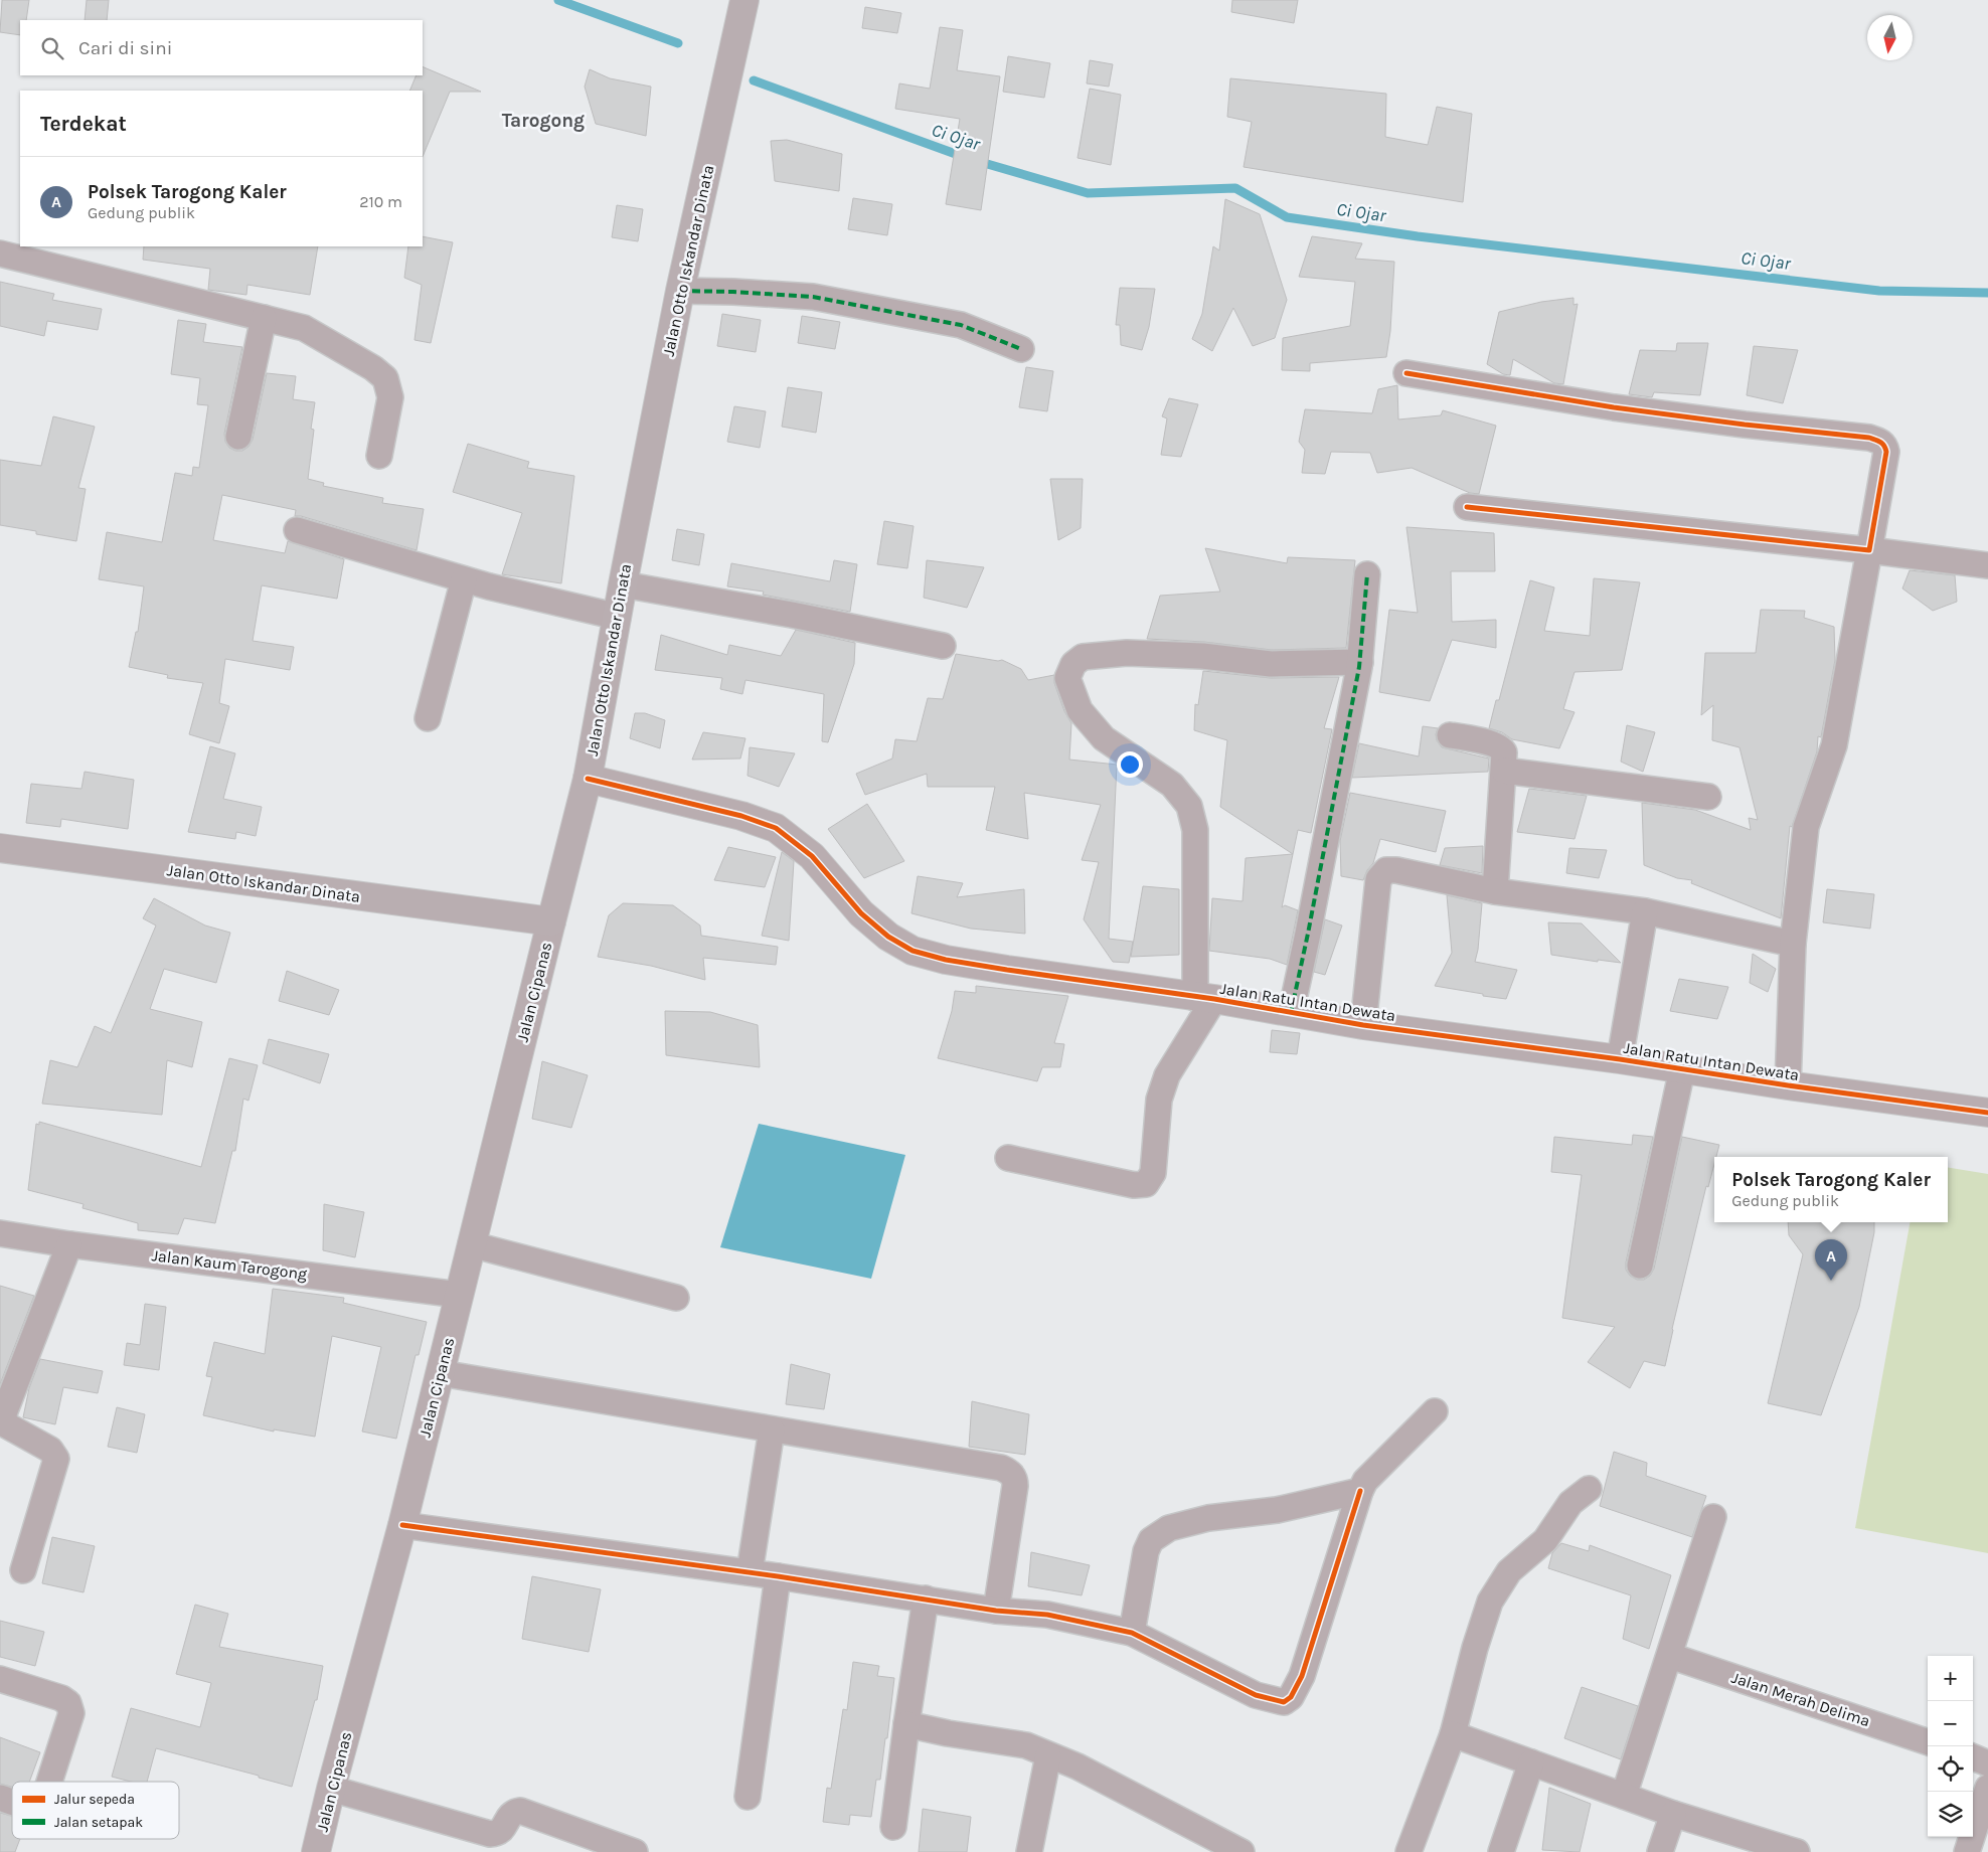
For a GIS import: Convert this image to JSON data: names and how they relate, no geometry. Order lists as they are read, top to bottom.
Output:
{
  "streets": {
    "main road": ["Jalan Otto Iskandar Dinata"],
    "street": [
      "Jalan Cipanas",
      "Jalan Ratu Intan Dewata",
      "Jalan Kaum Tarogong",
      "Jalan Merah Delima"
    ]
  },
  "crossings": [
    ["Jalan Otto Iskandar Dinata", "Jalan Cipanas"],
    ["Jalan Otto Iskandar Dinata", "Jalan Ratu Intan Dewata"],
    ["Jalan Cipanas", "Jalan Kaum Tarogong"]
  ],
  "districts": ["Tarogong"],
  "water": ["Ci Ojar"],
  "legend": ["Jalur sepeda", "Jalan setapak"],
  "north": "bottom",
  "page": {
    "search": "Cari di sini",
    "heading": "Terdekat",
    "list": [
      {
        "mark": "A",
        "name": "Polsek Tarogong Kaler",
        "note": "Gedung publik",
        "value": "210 m"
      }
    ],
    "popup": ["Polsek Tarogong Kaler", "Gedung publik"],
    "pins": "A",
    "map_buttons": ["+", "−"]
  }
}
